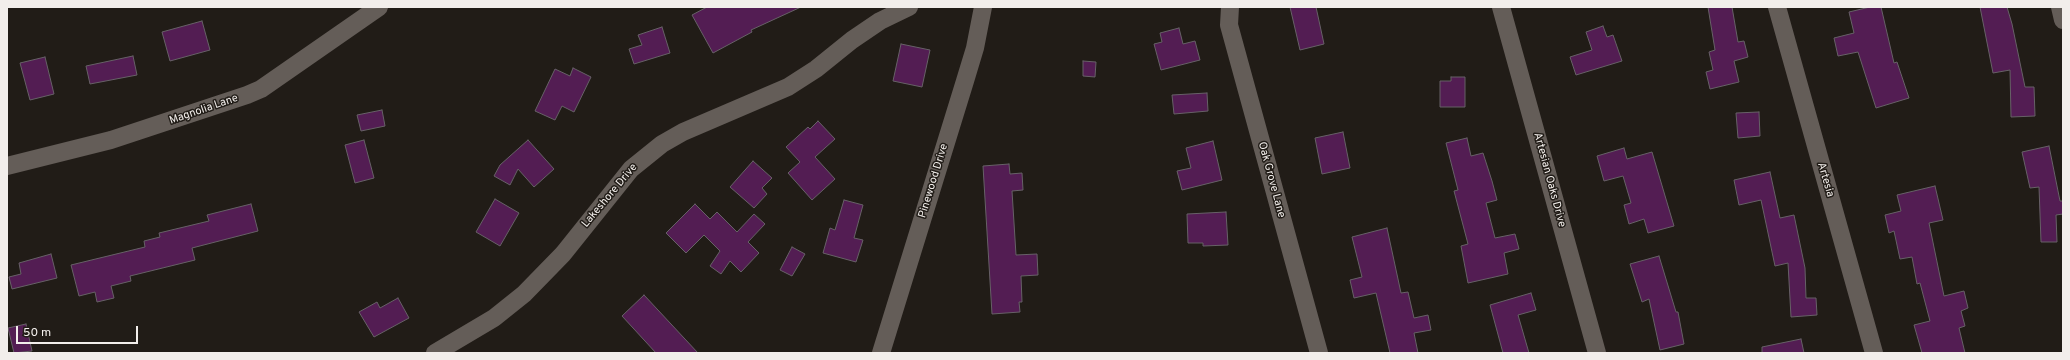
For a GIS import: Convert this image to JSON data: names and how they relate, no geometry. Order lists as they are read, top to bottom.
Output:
{
  "streets": {
    "street": [
      "Magnolia Lane",
      "Oak Grove Lane",
      "Artesian Oaks Drive",
      "Artesia",
      "Pinewood Drive",
      "Lakeshore Drive"
    ]
  },
  "scale_bar": "50 m"
}
